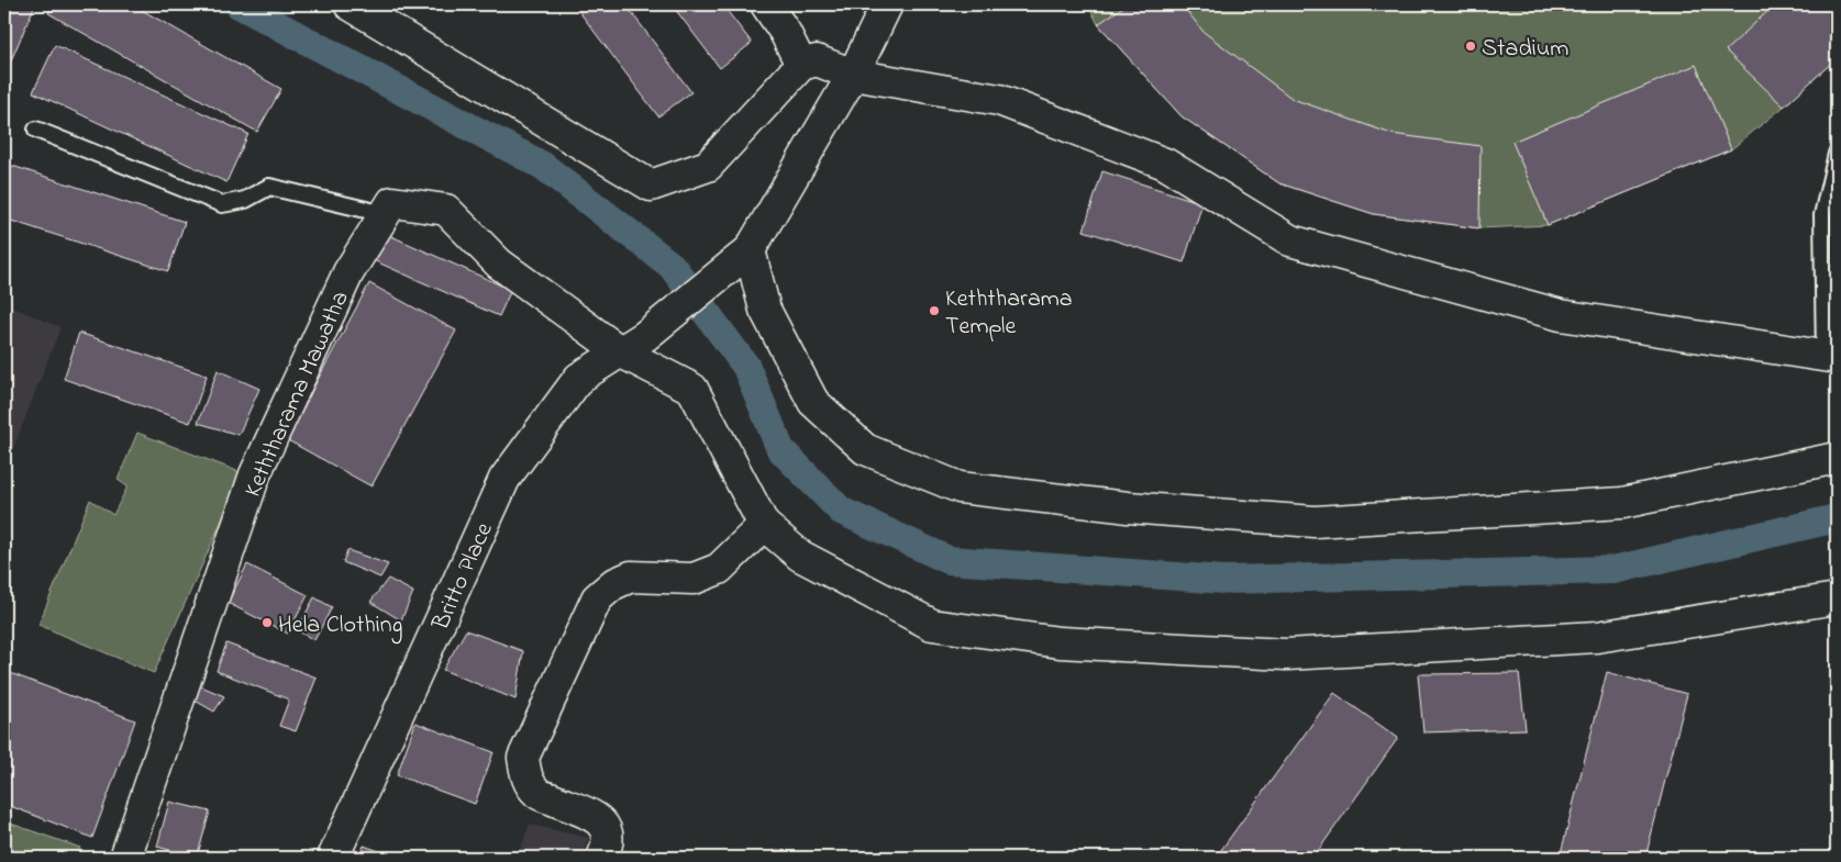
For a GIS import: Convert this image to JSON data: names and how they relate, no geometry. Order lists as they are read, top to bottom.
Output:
{
  "streets": {
    "street": ["Keththarama Mawatha", "Britto Place"]
  },
  "places": ["Stadium", "Keththarama Temple", "Hela Clothing"]
}
